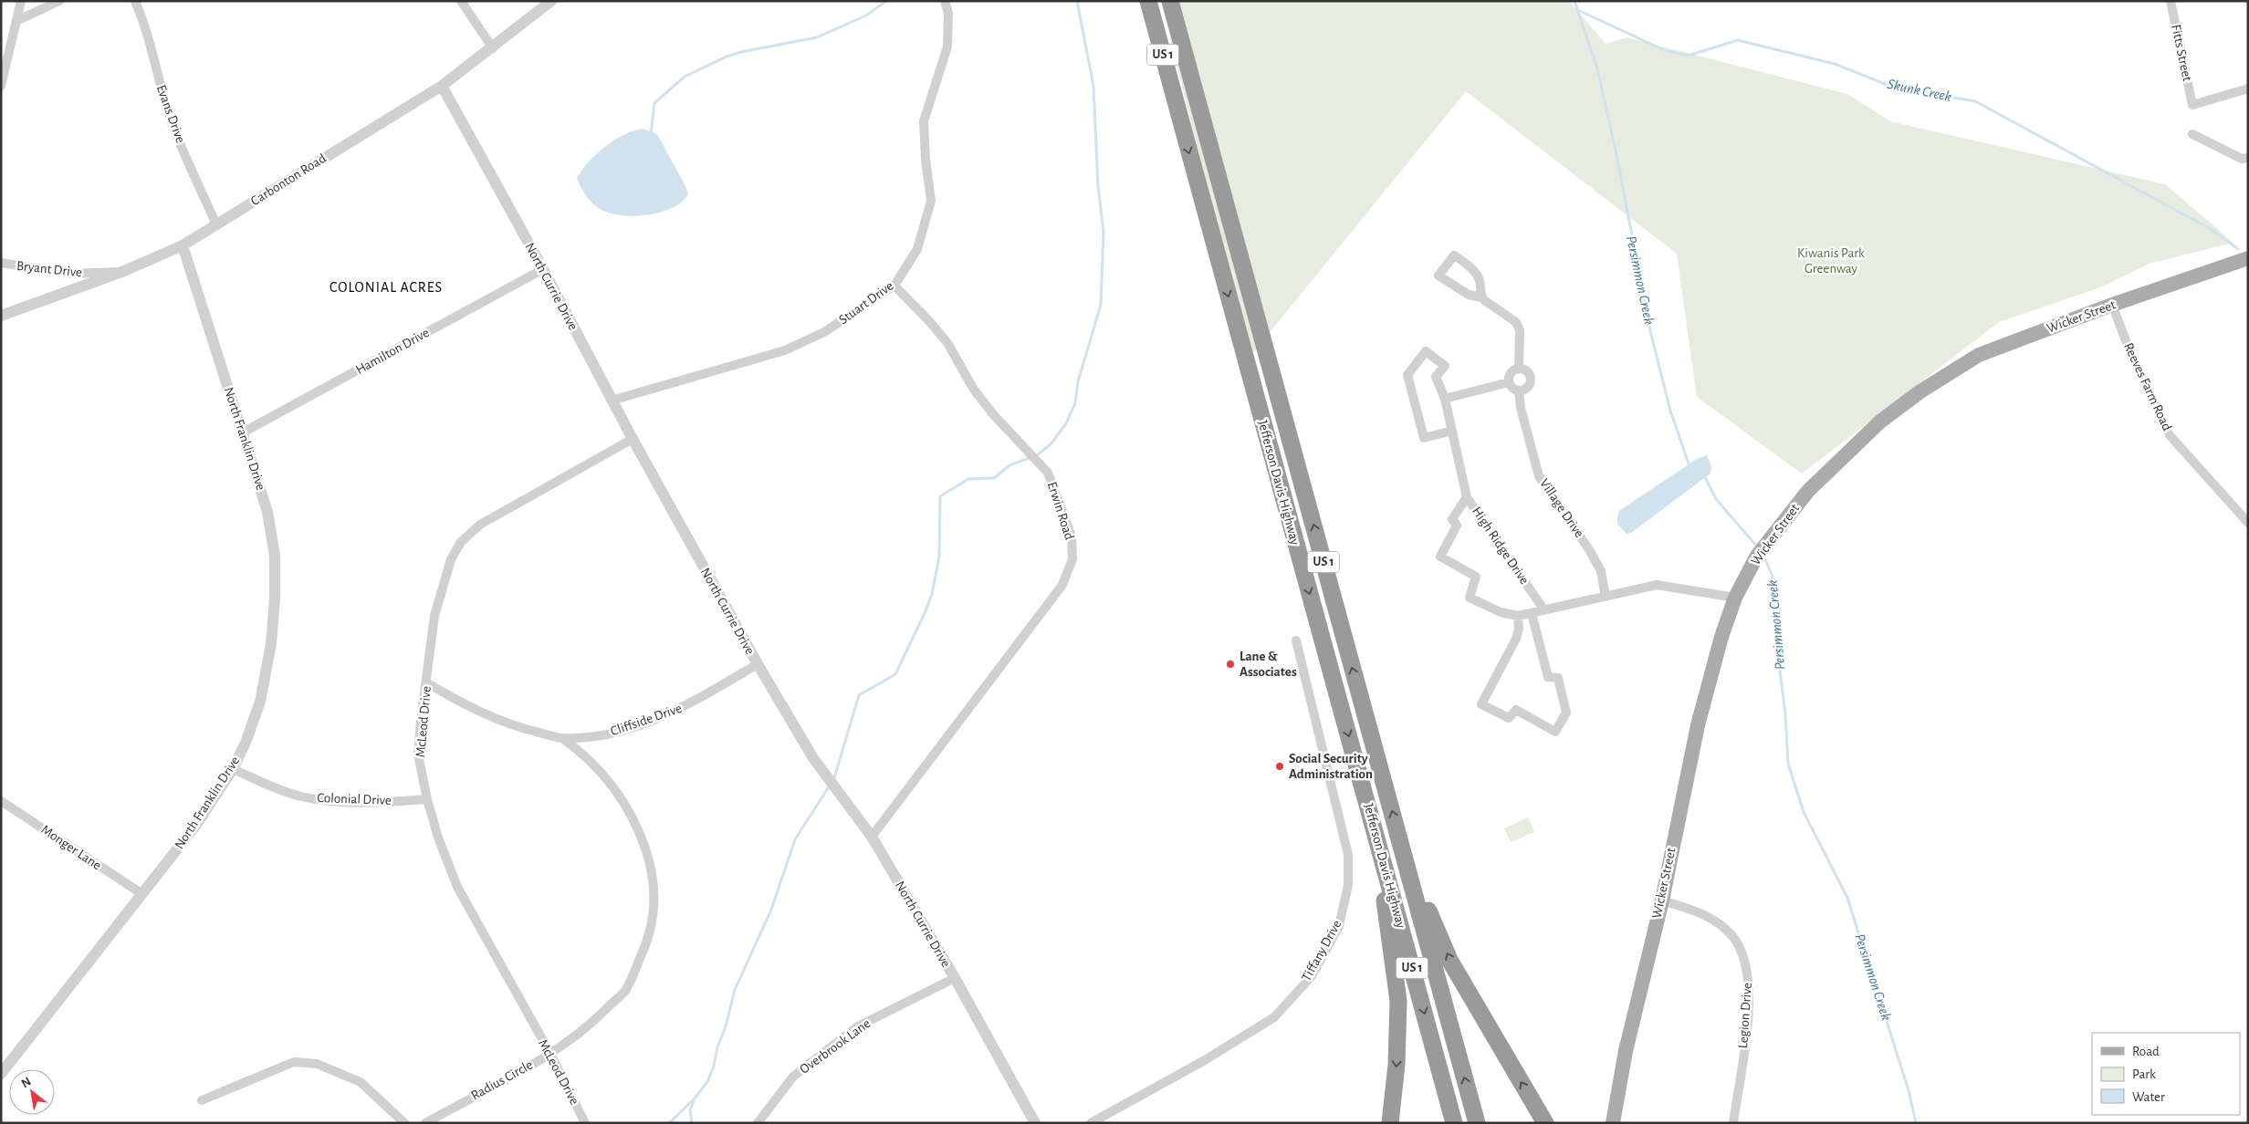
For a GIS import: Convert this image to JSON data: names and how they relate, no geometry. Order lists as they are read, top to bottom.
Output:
{
  "streets": {
    "highway": ["US 1", "Jefferson Davis Highway"],
    "main road": ["Wicker Street"],
    "street": [
      "Fitts Street",
      "Evans Drive",
      "Carbonton Road",
      "Bryant Drive",
      "North Currie Drive",
      "Stuart Drive",
      "Hamilton Drive",
      "Reeves Farm Road",
      "North Franklin Drive",
      "Village Drive",
      "Erwin Road",
      "High Ridge Drive",
      "Cliffside Drive",
      "McLeod Drive",
      "Colonial Drive",
      "Monger Lane",
      "Tiffany Drive",
      "Legion Drive",
      "Overbrook Lane",
      "Radius Circle"
    ]
  },
  "crossings": [
    ["Evans Drive", "Carbonton Road"],
    ["Carbonton Road", "Bryant Drive"],
    ["Carbonton Road", "North Currie Drive"],
    ["Carbonton Road", "North Franklin Drive"],
    ["North Currie Drive", "Stuart Drive"],
    ["North Currie Drive", "Hamilton Drive"],
    ["North Currie Drive", "Erwin Road"],
    ["North Currie Drive", "Cliffside Drive"],
    ["North Currie Drive", "McLeod Drive"],
    ["North Currie Drive", "Overbrook Lane"],
    ["Stuart Drive", "Erwin Road"],
    ["Wicker Street", "Reeves Farm Road"],
    ["Wicker Street", "High Ridge Drive"],
    ["Wicker Street", "Legion Drive"],
    ["Hamilton Drive", "North Franklin Drive"],
    ["North Franklin Drive", "Colonial Drive"],
    ["North Franklin Drive", "Monger Lane"],
    ["Village Drive", "High Ridge Drive"],
    ["Cliffside Drive", "McLeod Drive"],
    ["Cliffside Drive", "Radius Circle"],
    ["McLeod Drive", "Colonial Drive"],
    ["McLeod Drive", "Radius Circle"]
  ],
  "districts": ["COLONIAL ACRES"],
  "water": ["Skunk Creek", "Persimmon Creek"],
  "parks": ["Kiwanis Park Greenway"],
  "places": ["Lane & Associates", "Social Security Administration"],
  "legend": ["Road", "Park", "Water"],
  "north": "top left"
}
